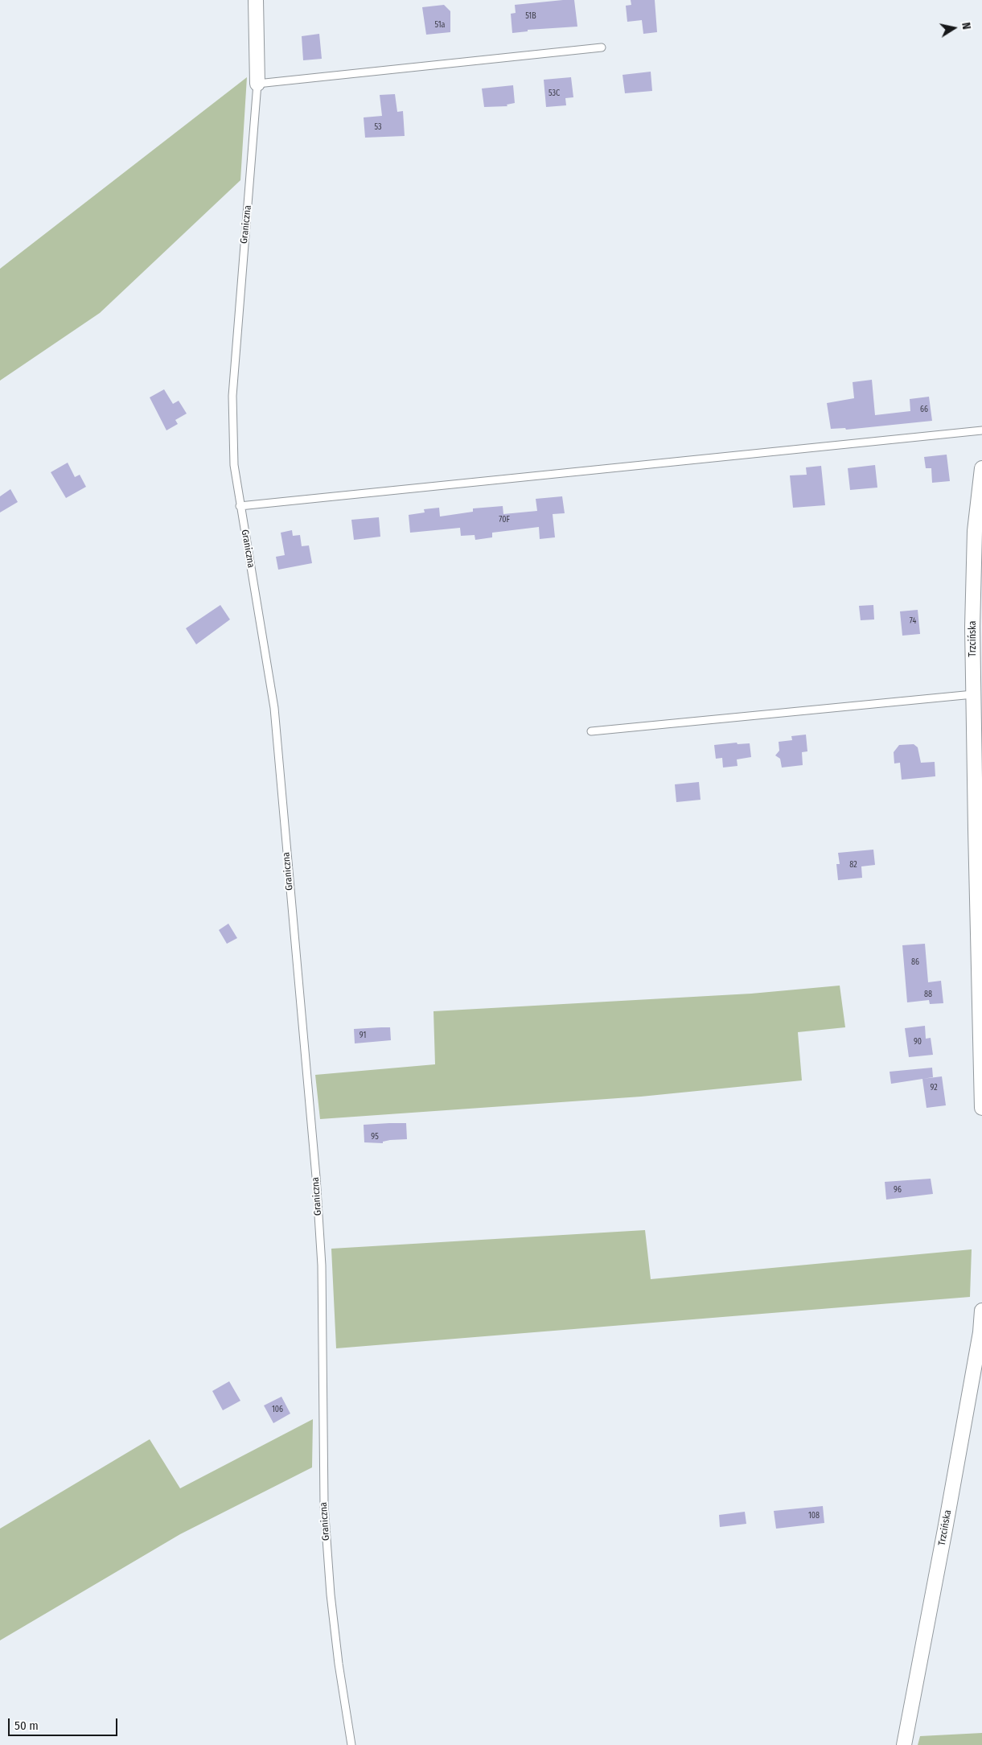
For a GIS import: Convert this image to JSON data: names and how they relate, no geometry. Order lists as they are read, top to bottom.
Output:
{
  "streets": {
    "street": ["Graniczna", "Trzcińska"]
  },
  "house_numbers": [
    "51B",
    "51a",
    "53C",
    "53",
    "66",
    "70F",
    "74",
    "82",
    "86",
    "88",
    "91",
    "90",
    "92",
    "95",
    "96",
    "106",
    "108"
  ],
  "scale_bar": "50 m",
  "north": "right"
}
